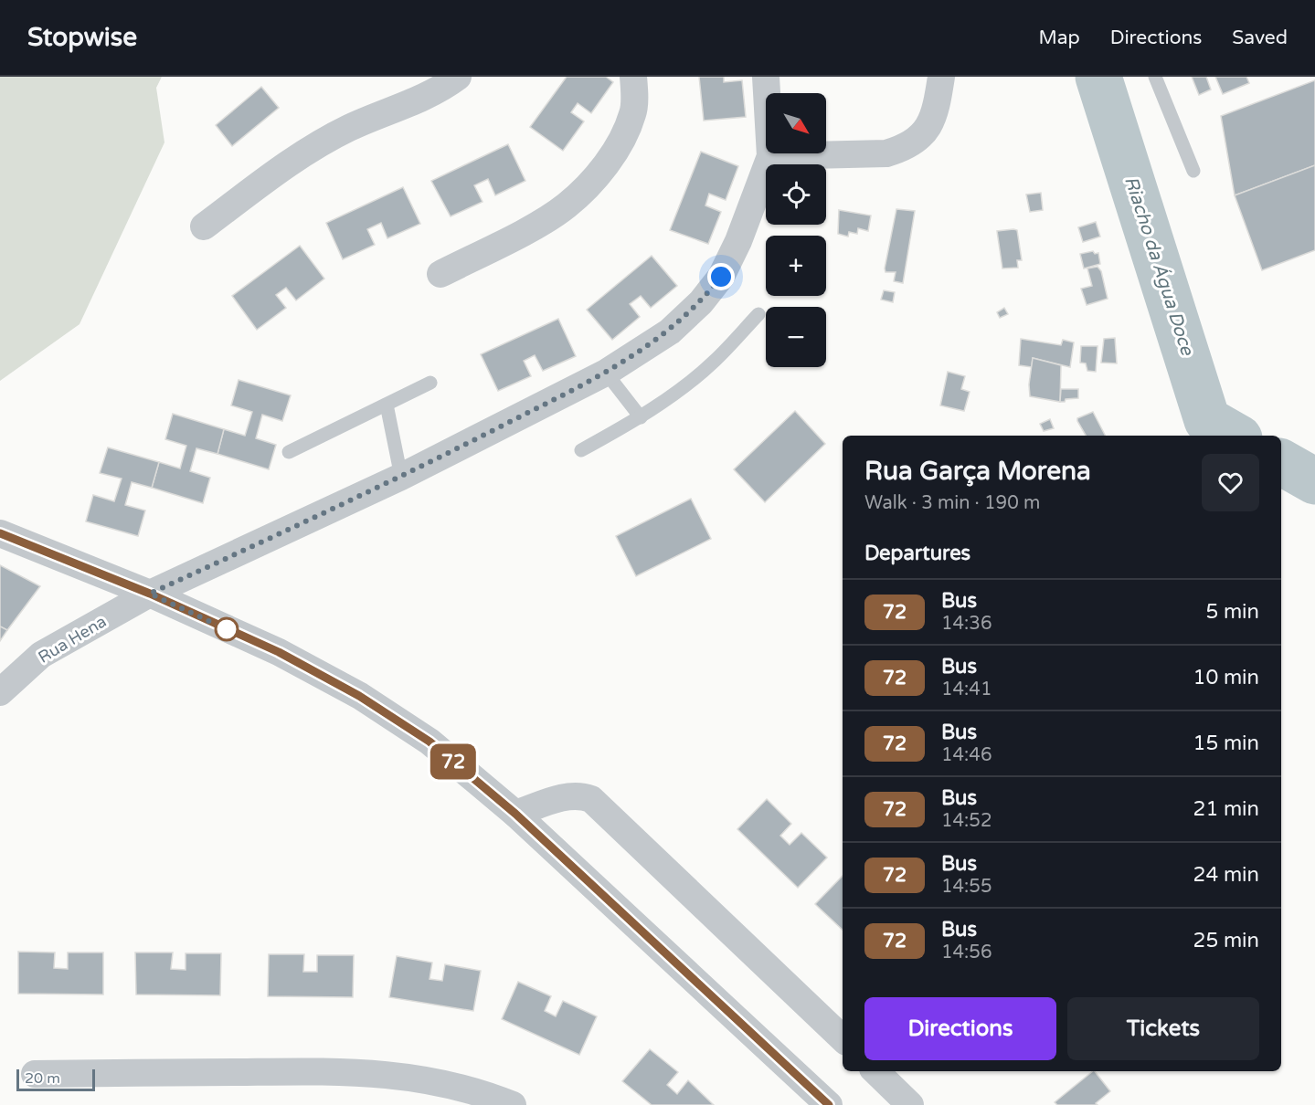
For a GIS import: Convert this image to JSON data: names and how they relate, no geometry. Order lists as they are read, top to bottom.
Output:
{
  "streets": {
    "street": ["Rua Hena"]
  },
  "water": ["Riacho da Água Doce"],
  "lines": ["bus line 72"],
  "scale_bar": "20 m",
  "north": "bottom right",
  "page": {
    "header": "Stopwise",
    "nav": ["Map", "Directions", "Saved"],
    "on_map": "72",
    "map_buttons": ["+", "−"],
    "heading": [
      ["Rua Garça Morena", "Walk · 3 min · 190 m"],
      "Departures"
    ],
    "list": [
      {
        "mark": "72",
        "name": "Bus",
        "note": "14:36",
        "value": "5 min"
      },
      {
        "mark": "72",
        "name": "Bus",
        "note": "14:41",
        "value": "10 min"
      },
      {
        "mark": "72",
        "name": "Bus",
        "note": "14:46",
        "value": "15 min"
      },
      {
        "mark": "72",
        "name": "Bus",
        "note": "14:52",
        "value": "21 min"
      },
      {
        "mark": "72",
        "name": "Bus",
        "note": "14:55",
        "value": "24 min"
      },
      {
        "mark": "72",
        "name": "Bus",
        "note": "14:56",
        "value": "25 min"
      }
    ],
    "buttons": ["Directions", "Tickets"],
    "scale": "20 m"
  }
}
